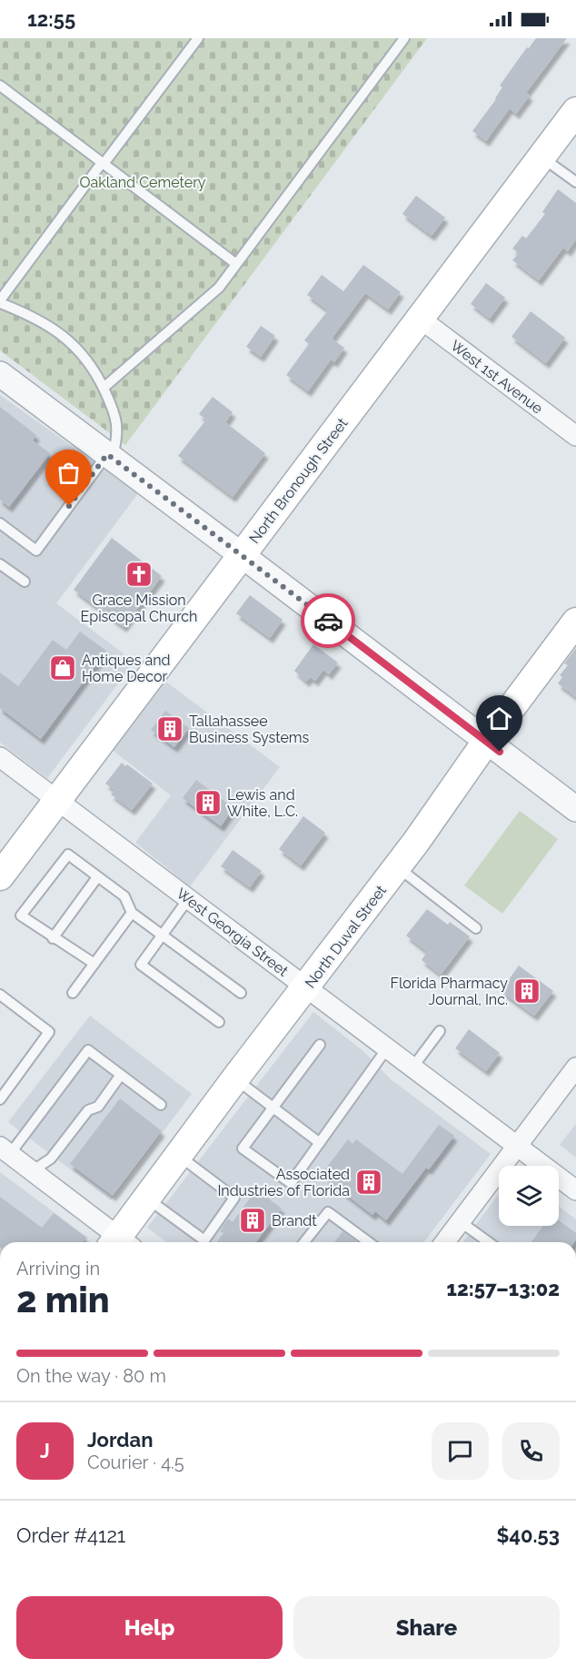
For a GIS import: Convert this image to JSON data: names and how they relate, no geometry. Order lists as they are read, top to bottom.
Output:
{
  "streets": {
    "main road": ["North Bronough Street", "North Duval Street"],
    "street": ["West 1st Avenue", "West Georgia Street"]
  },
  "crossings": [
    ["West 1st Avenue", "North Bronough Street"],
    ["North Bronough Street", "West Georgia Street"],
    ["West Georgia Street", "North Duval Street"]
  ],
  "parks": ["Oakland Cemetery"],
  "places": {
    "church": ["Grace Mission Episcopal Church"],
    "shop": ["Antiques and Home Decor"],
    "building": [
      "Tallahassee Business Systems",
      "Lewis and White, L.C.",
      "Florida Pharmacy Journal, Inc.",
      "Associated Industries of Florida",
      "Brandt"
    ]
  },
  "page": {
    "status": "12:55",
    "heading": ["2 min", "Arriving in", "12:57–13:02"],
    "panel": [
      "Jordan",
      "Courier · 4.5",
      "Order #4121",
      "$40.53"
    ],
    "bar": "On the way · 80 m",
    "round": "J",
    "buttons": ["Help", "Share"]
  }
}
